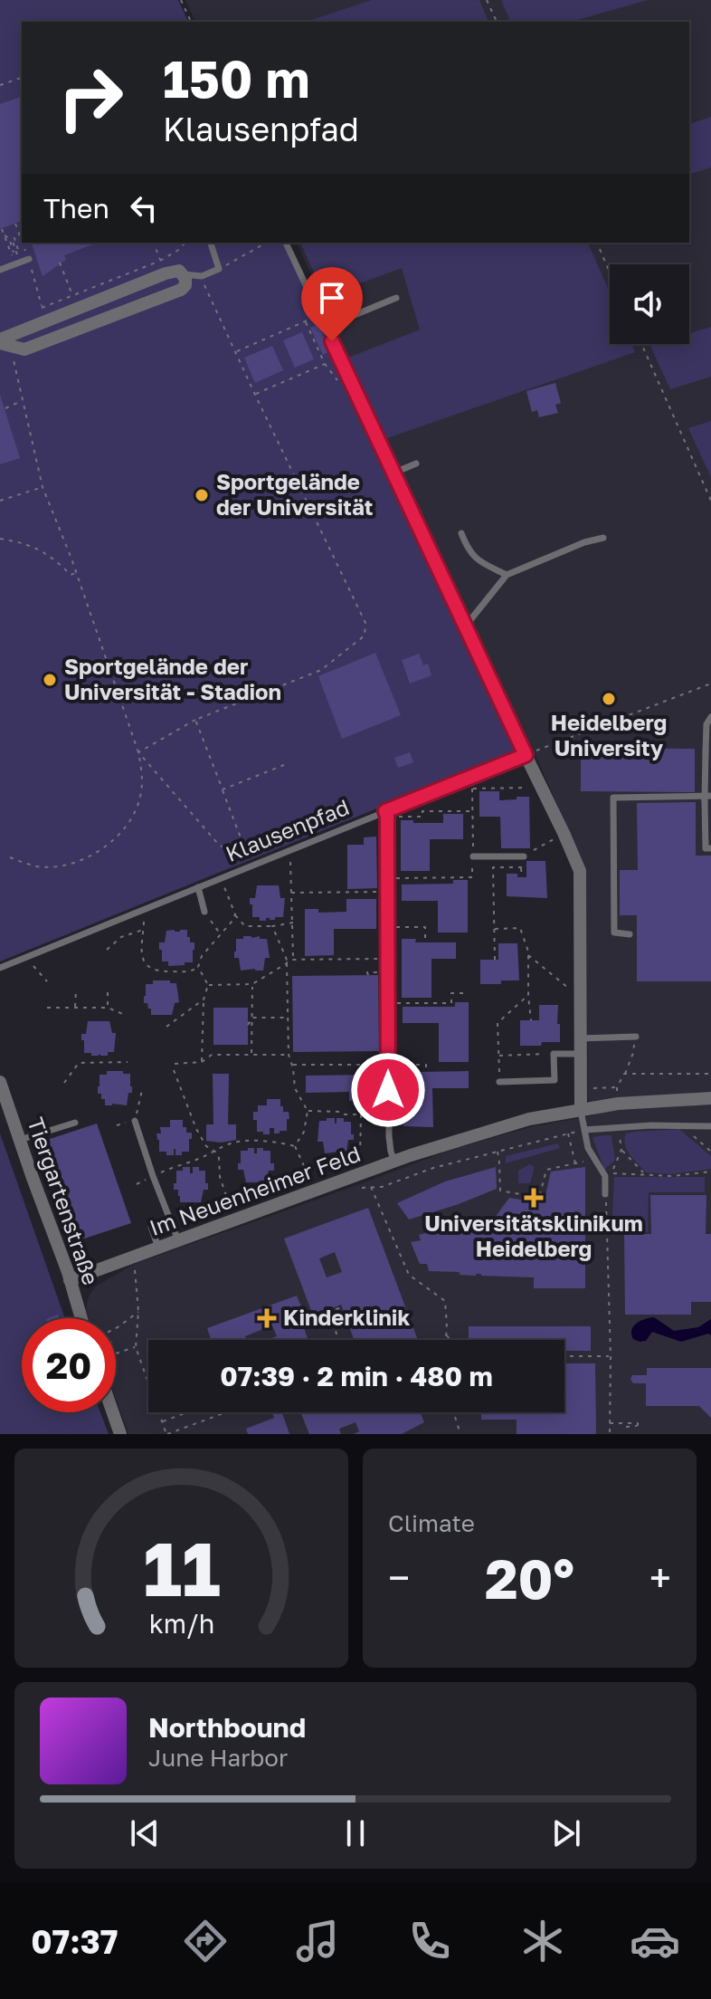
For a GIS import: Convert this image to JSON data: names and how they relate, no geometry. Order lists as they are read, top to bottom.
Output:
{
  "streets": {
    "street": ["Im Neuenheimer Feld", "Tiergartenstraße"],
    "lane": ["Klausenpfad"]
  },
  "crossings": [
    ["Im Neuenheimer Feld", "Tiergartenstraße"]
  ],
  "places": {
    "other": ["Sportgelände der Universität", "Sportgelände der Universität - Stadion", "Heidelberg University"],
    "health": ["Universitätsklinikum Heidelberg", "Kinderklinik"]
  },
  "page": {
    "turn": ["150 m", "Klausenpfad"],
    "then": "Then",
    "limit": "20",
    "trip": "07:39 · 2 min · 480 m",
    "tile": "Climate",
    "heat": ["−", "20°", "+"],
    "song": ["Northbound", "June Harbor"],
    "tabs": "07:37",
    "gauge": ["11", "km/h"]
  }
}
